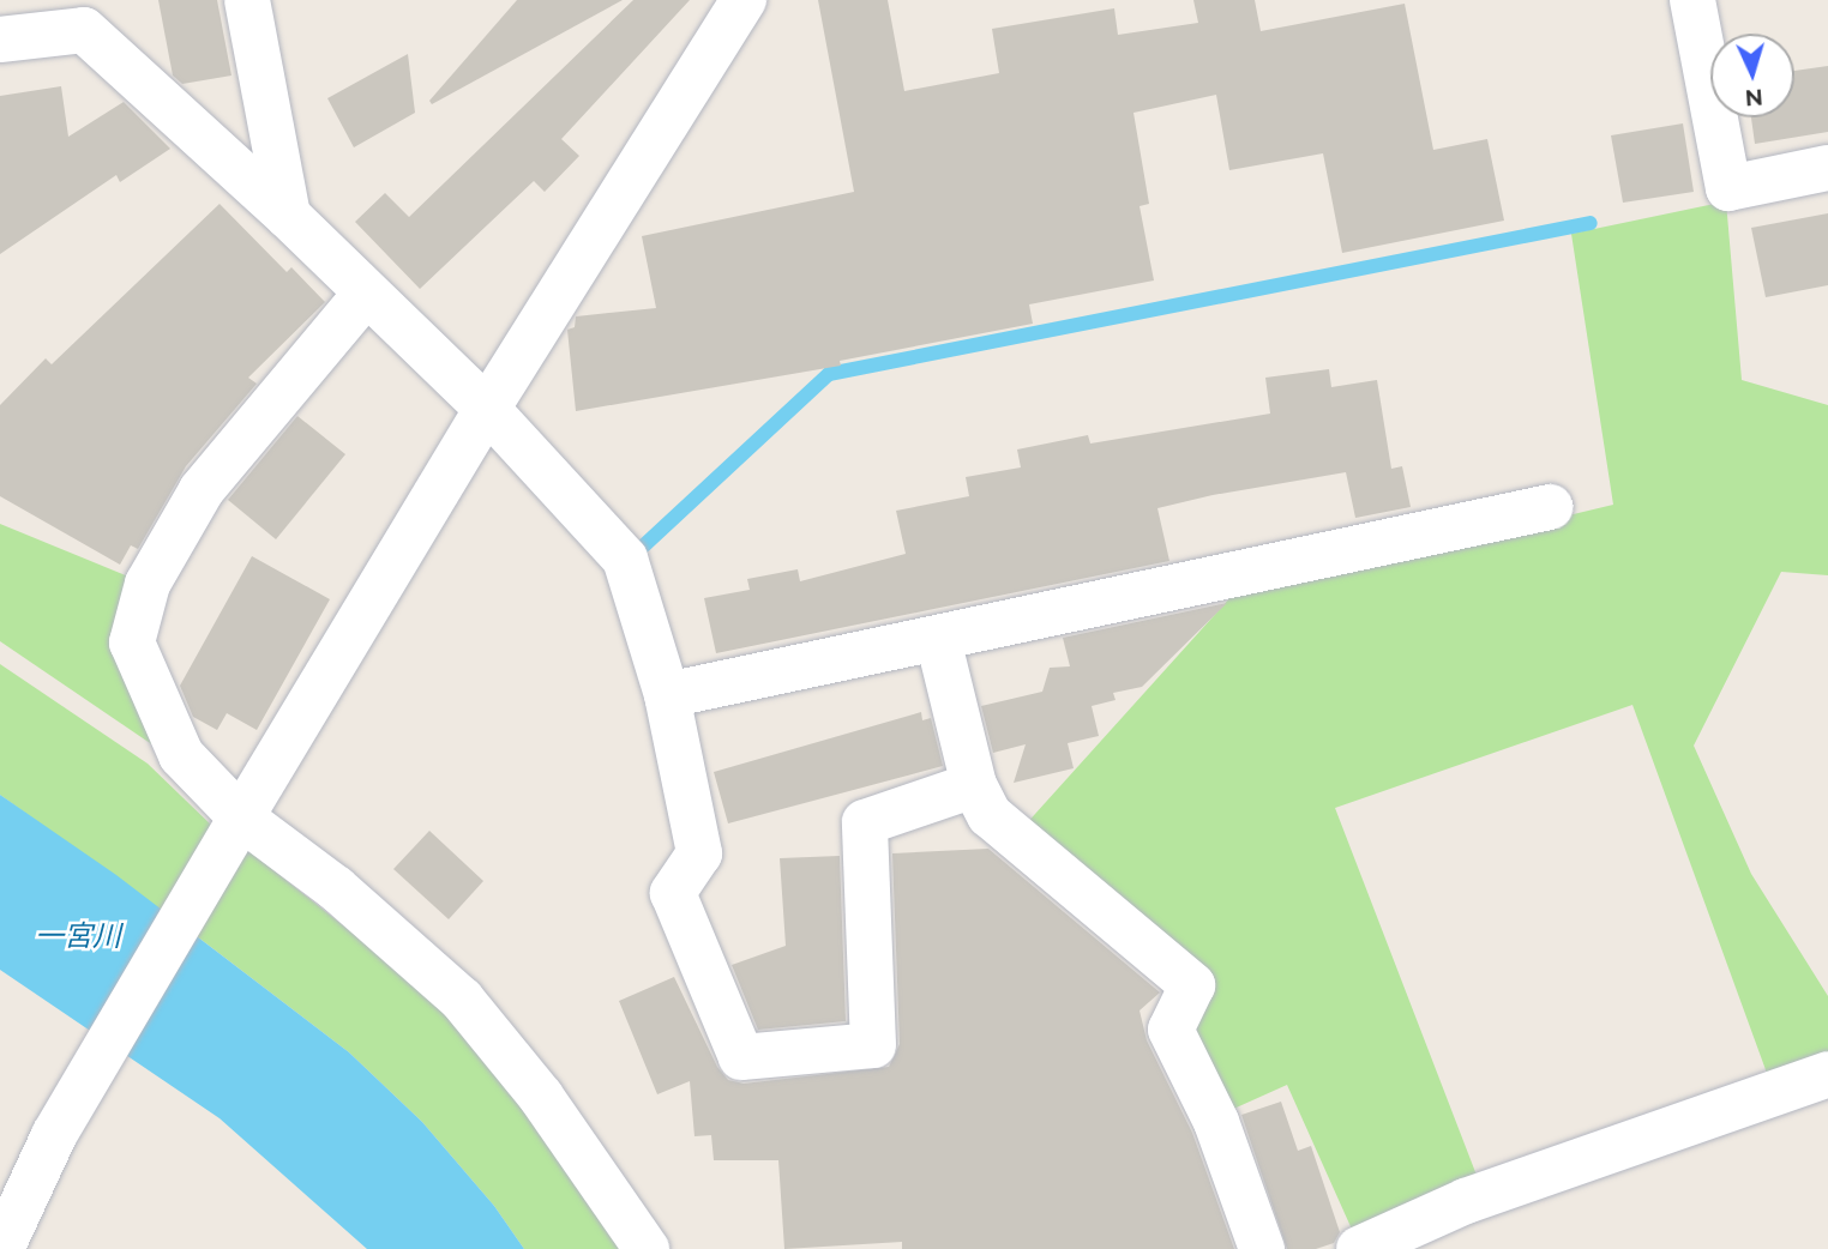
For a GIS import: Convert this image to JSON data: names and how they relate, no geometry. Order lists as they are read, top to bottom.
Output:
{
  "water": ["一宮川"],
  "north": "bottom"
}
